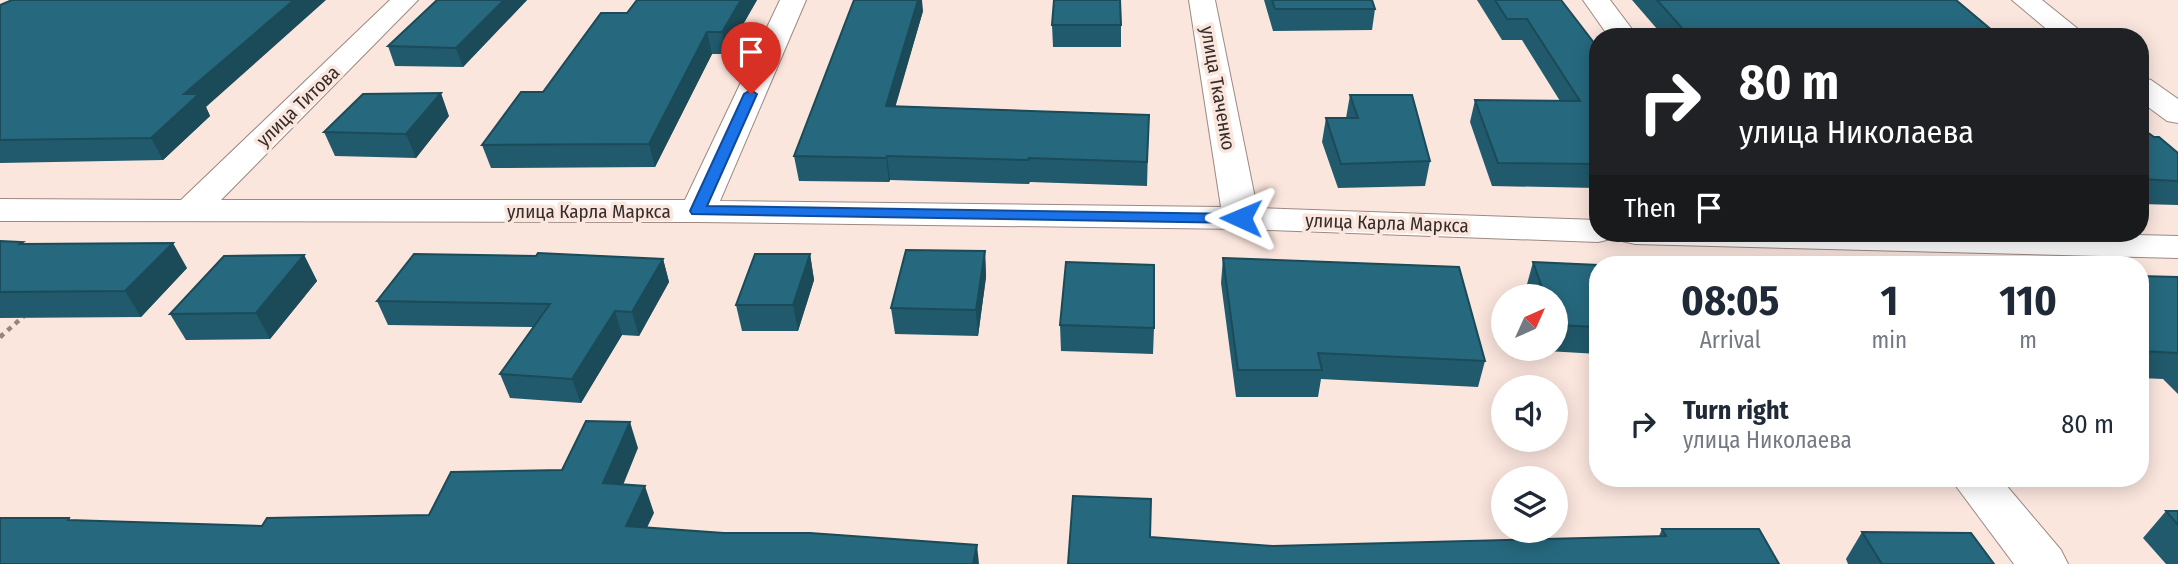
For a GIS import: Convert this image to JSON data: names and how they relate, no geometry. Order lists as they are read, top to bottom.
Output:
{
  "streets": {
    "street": ["улица Ткаченко", "улица Титова", "улица Карла Маркса"]
  },
  "crossings": [
    ["улица Ткаченко", "улица Карла Маркса"],
    ["улица Титова", "улица Карла Маркса"]
  ],
  "north": "top right",
  "page": {
    "turn": ["80 m", "улица Николаева"],
    "then": "Then",
    "eta": [
      "08:05",
      "Arrival",
      "1",
      "min",
      "110",
      "m"
    ],
    "list": [
      {
        "name": "Turn right",
        "note": "улица Николаева",
        "value": "80 m"
      }
    ]
  }
}
